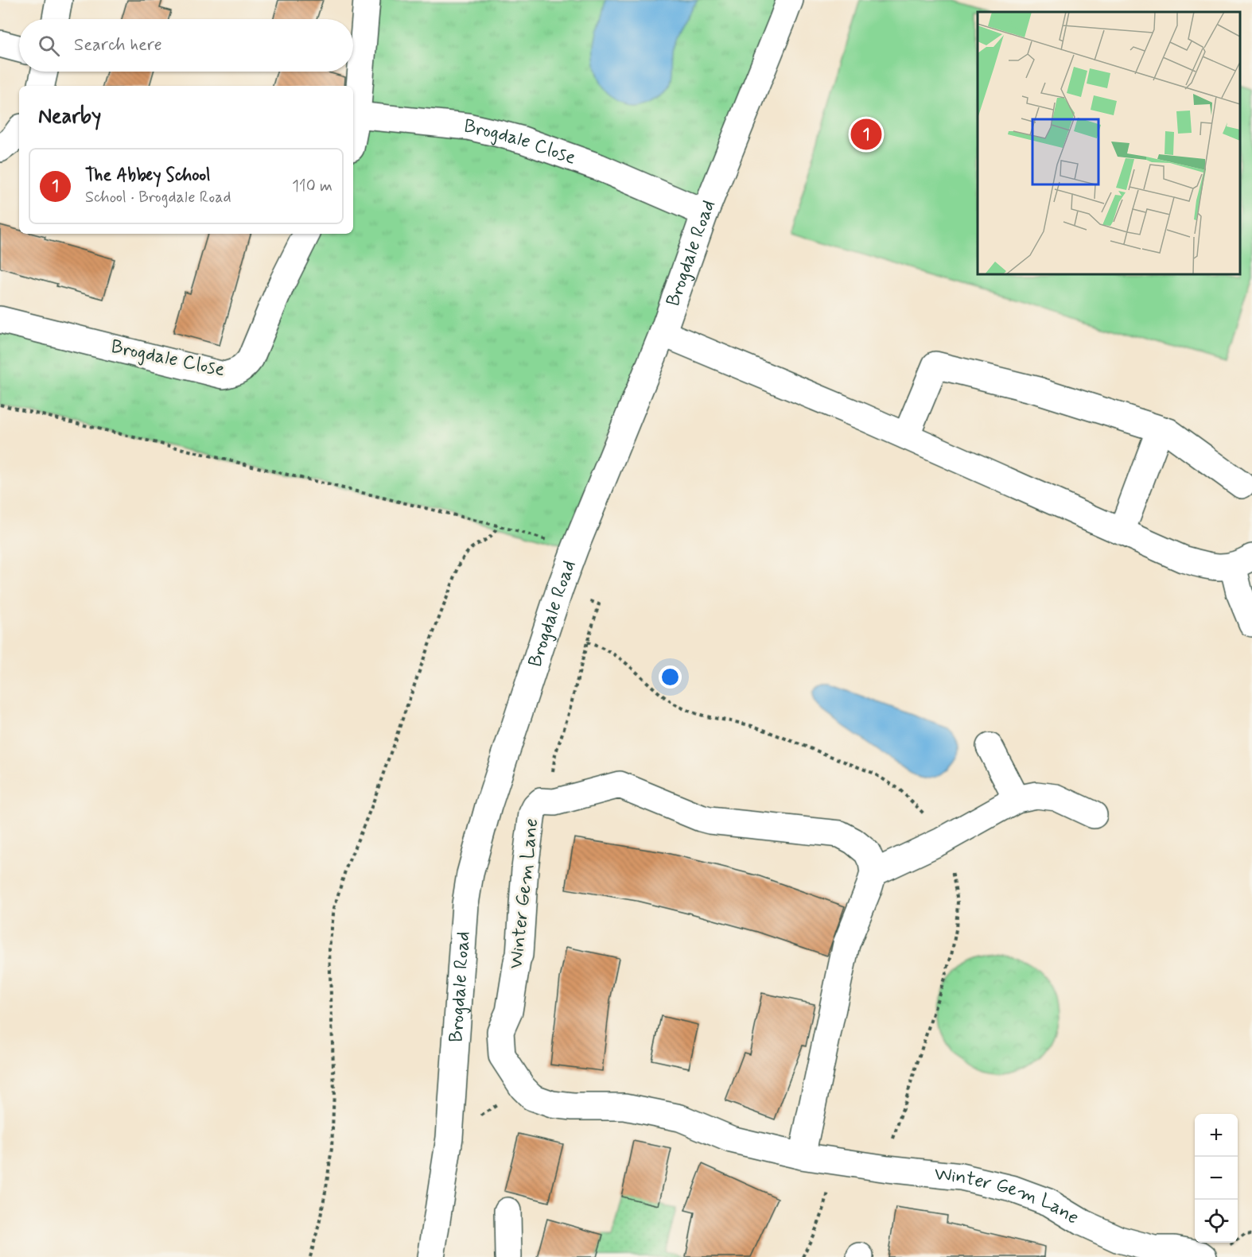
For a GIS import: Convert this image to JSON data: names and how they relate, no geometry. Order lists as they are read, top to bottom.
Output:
{
  "streets": {
    "street": ["Brogdale Close", "Brogdale Road", "Winter Gem Lane"]
  },
  "crossings": [
    ["Brogdale Close", "Brogdale Road"]
  ],
  "page": {
    "search": "Search here",
    "heading": "Nearby",
    "pins": "1",
    "list": [
      {
        "mark": "1",
        "name": "The Abbey School",
        "note": "School · Brogdale Road",
        "value": "110 m"
      }
    ],
    "map_buttons": ["+", "−"]
  }
}
